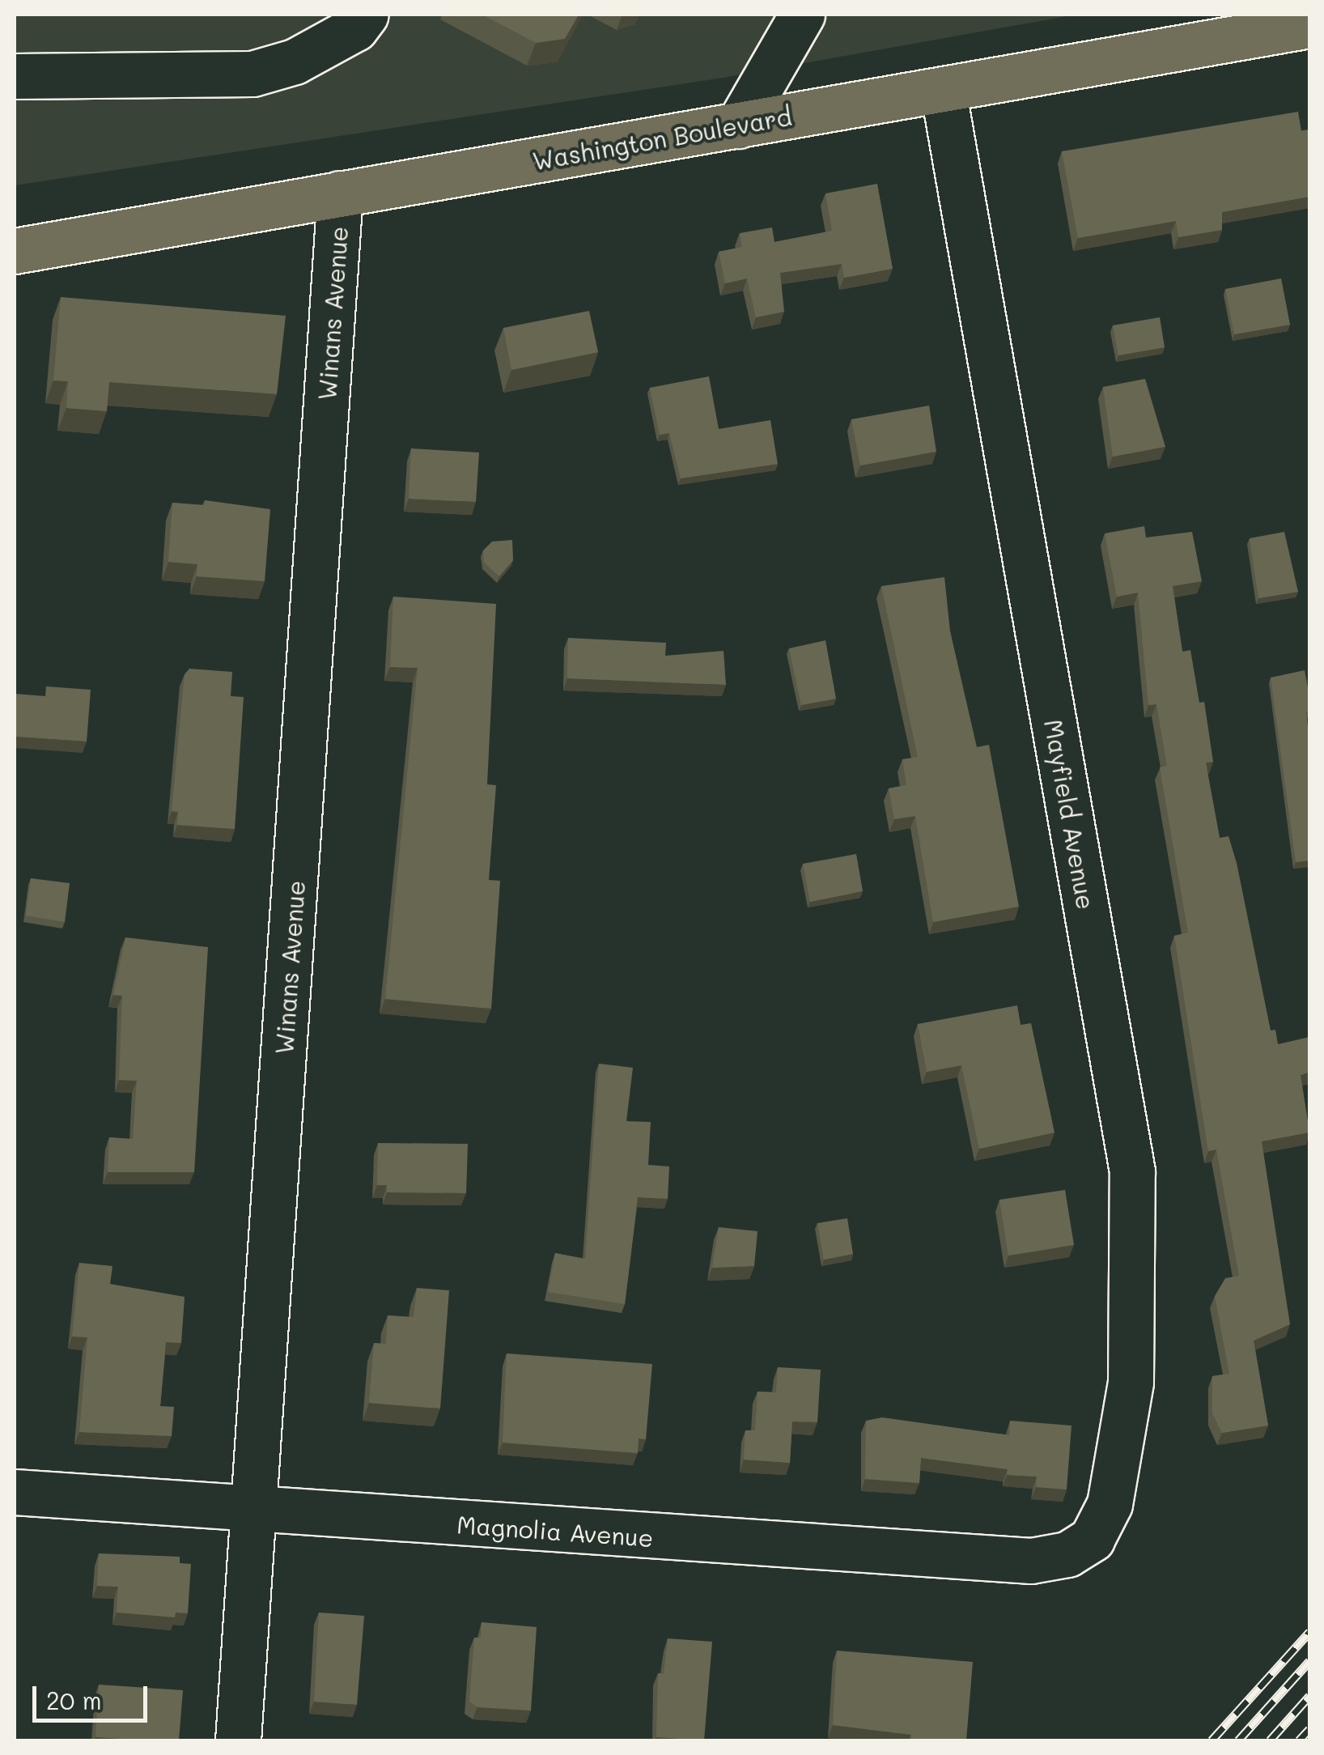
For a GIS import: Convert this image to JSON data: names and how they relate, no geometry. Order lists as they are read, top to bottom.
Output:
{
  "streets": {
    "main road": ["Washington Boulevard"],
    "street": ["Winans Avenue", "Mayfield Avenue", "Magnolia Avenue"]
  },
  "crossings": [
    ["Washington Boulevard", "Winans Avenue"],
    ["Washington Boulevard", "Mayfield Avenue"],
    ["Winans Avenue", "Magnolia Avenue"],
    ["Mayfield Avenue", "Magnolia Avenue"]
  ],
  "scale_bar": "20 m"
}
